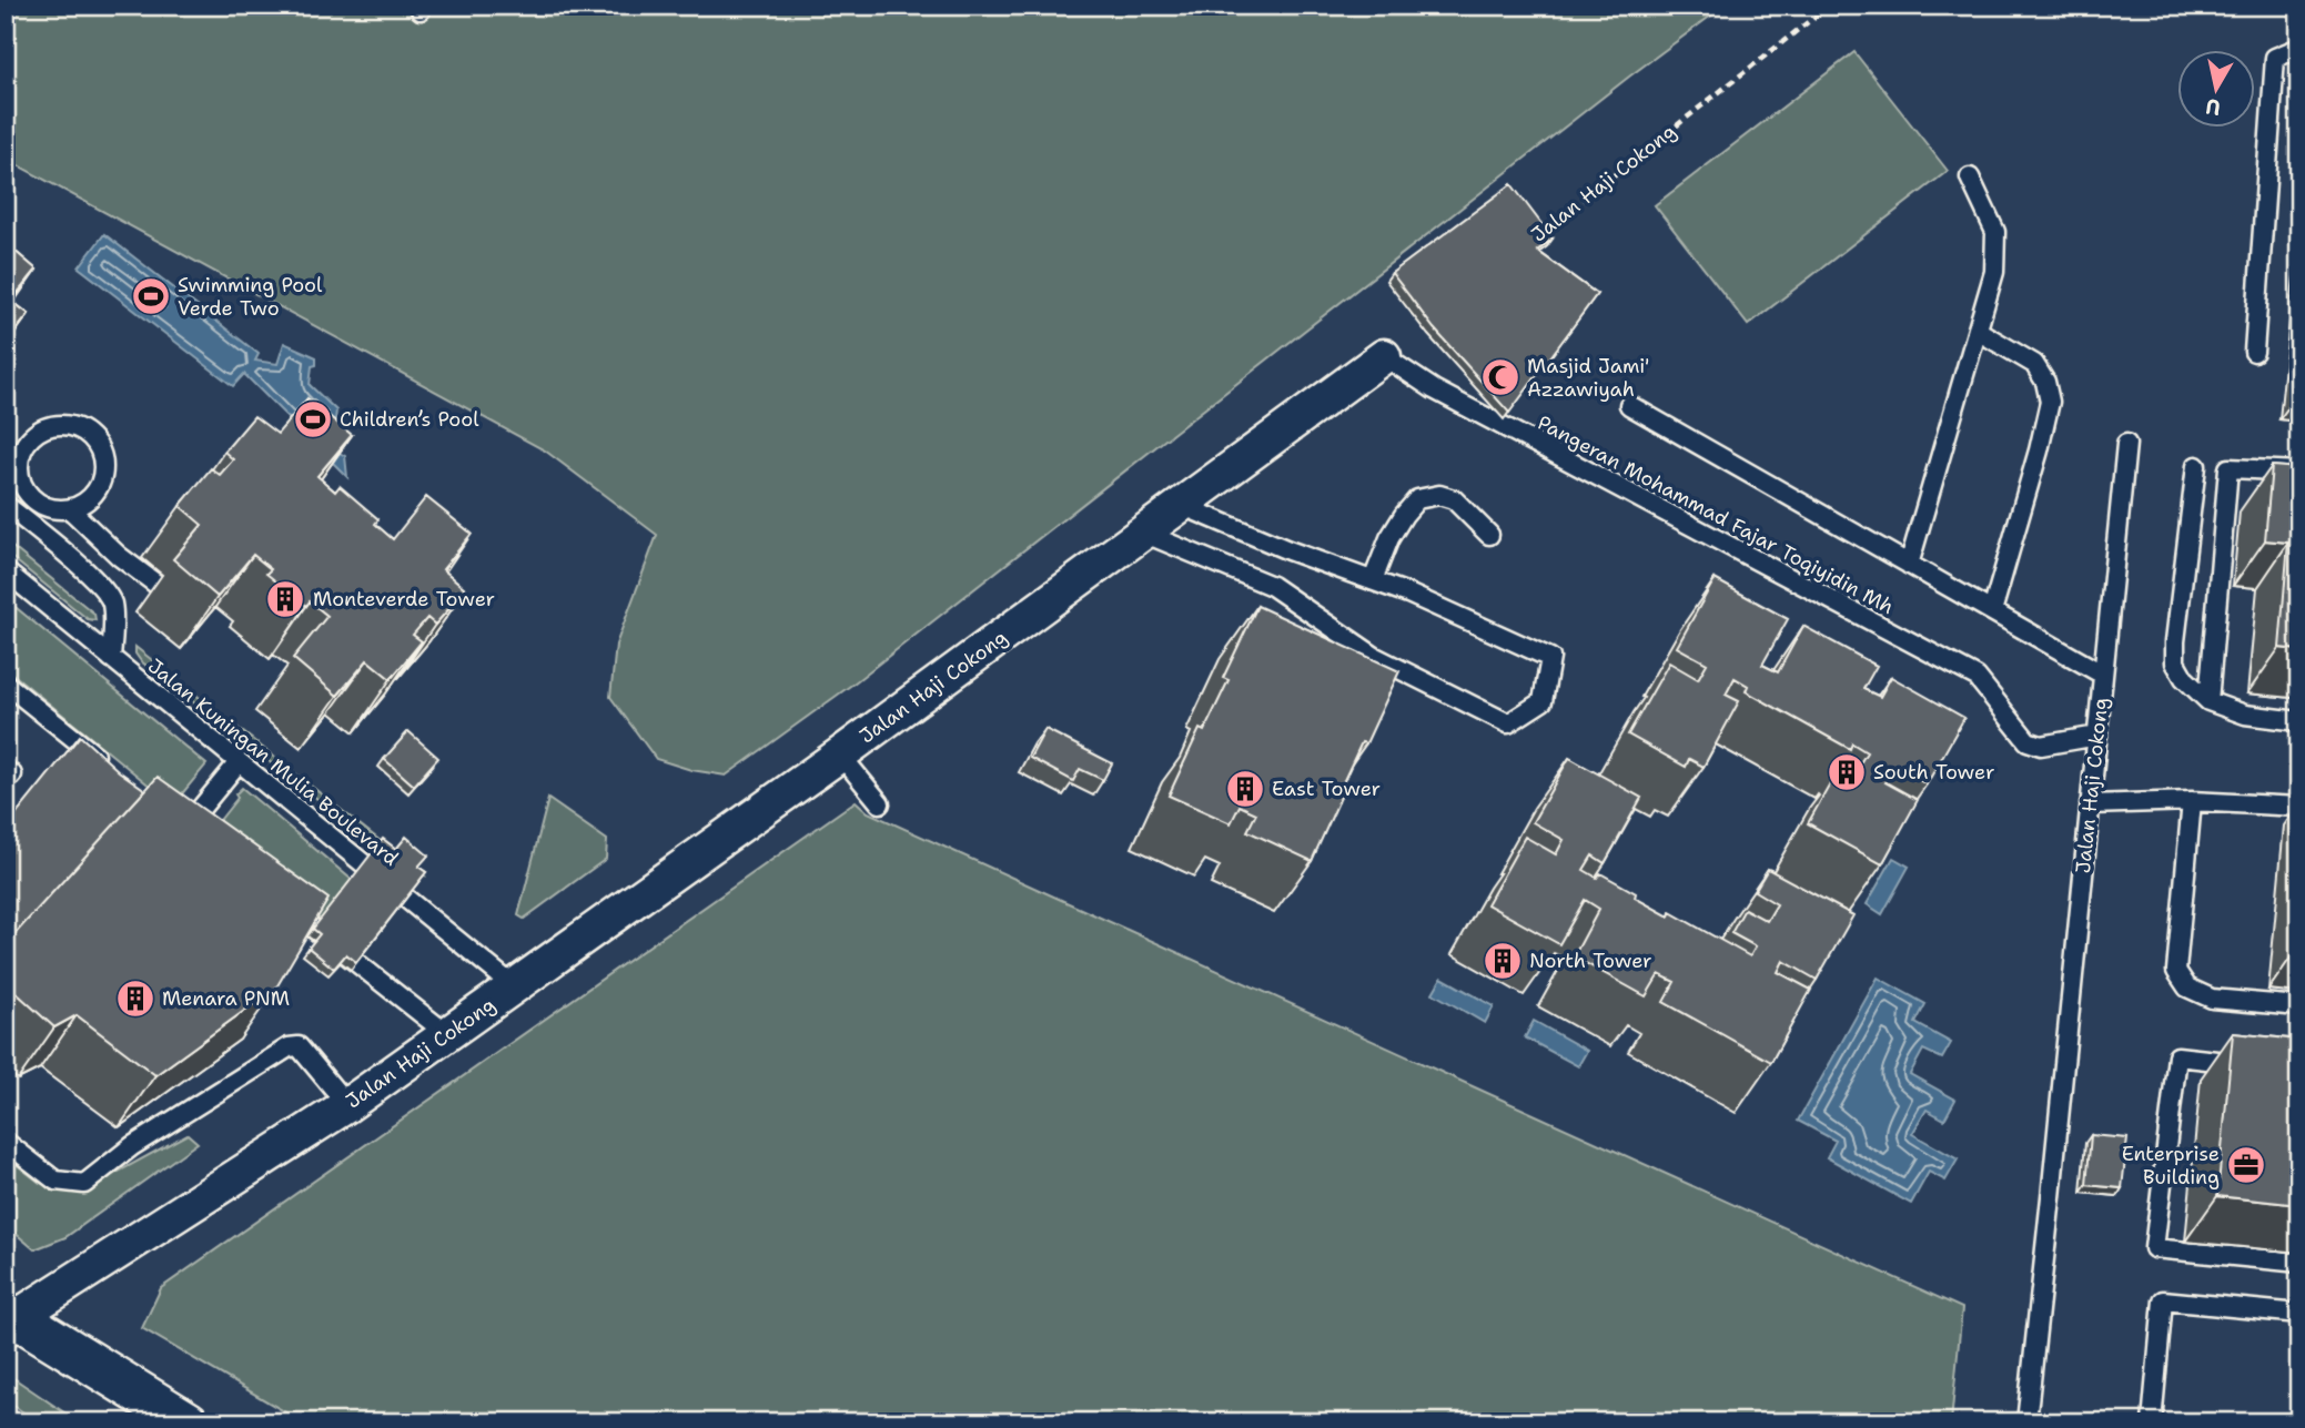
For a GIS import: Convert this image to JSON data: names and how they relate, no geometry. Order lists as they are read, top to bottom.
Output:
{
  "streets": {
    "street": ["Jalan Haji Cokong"],
    "lane": ["Pangeran Mohammad Fajar Toqiyidin Mh", "Jalan Kuningan Mulia Boulevard"]
  },
  "crossings": [
    ["Jalan Haji Cokong", "Pangeran Mohammad Fajar Toqiyidin Mh"],
    ["Jalan Haji Cokong", "Jalan Kuningan Mulia Boulevard"]
  ],
  "places": {
    "sports": ["Swimming Pool Verde Two", "Children’s Pool"],
    "mosque": ["Masjid Jami' Azzawiyah"],
    "building": [
      "Monteverde Tower",
      "South Tower",
      "East Tower",
      "North Tower",
      "Menara PNM"
    ],
    "office": ["Enterprise Building"]
  },
  "north": "bottom"
}
